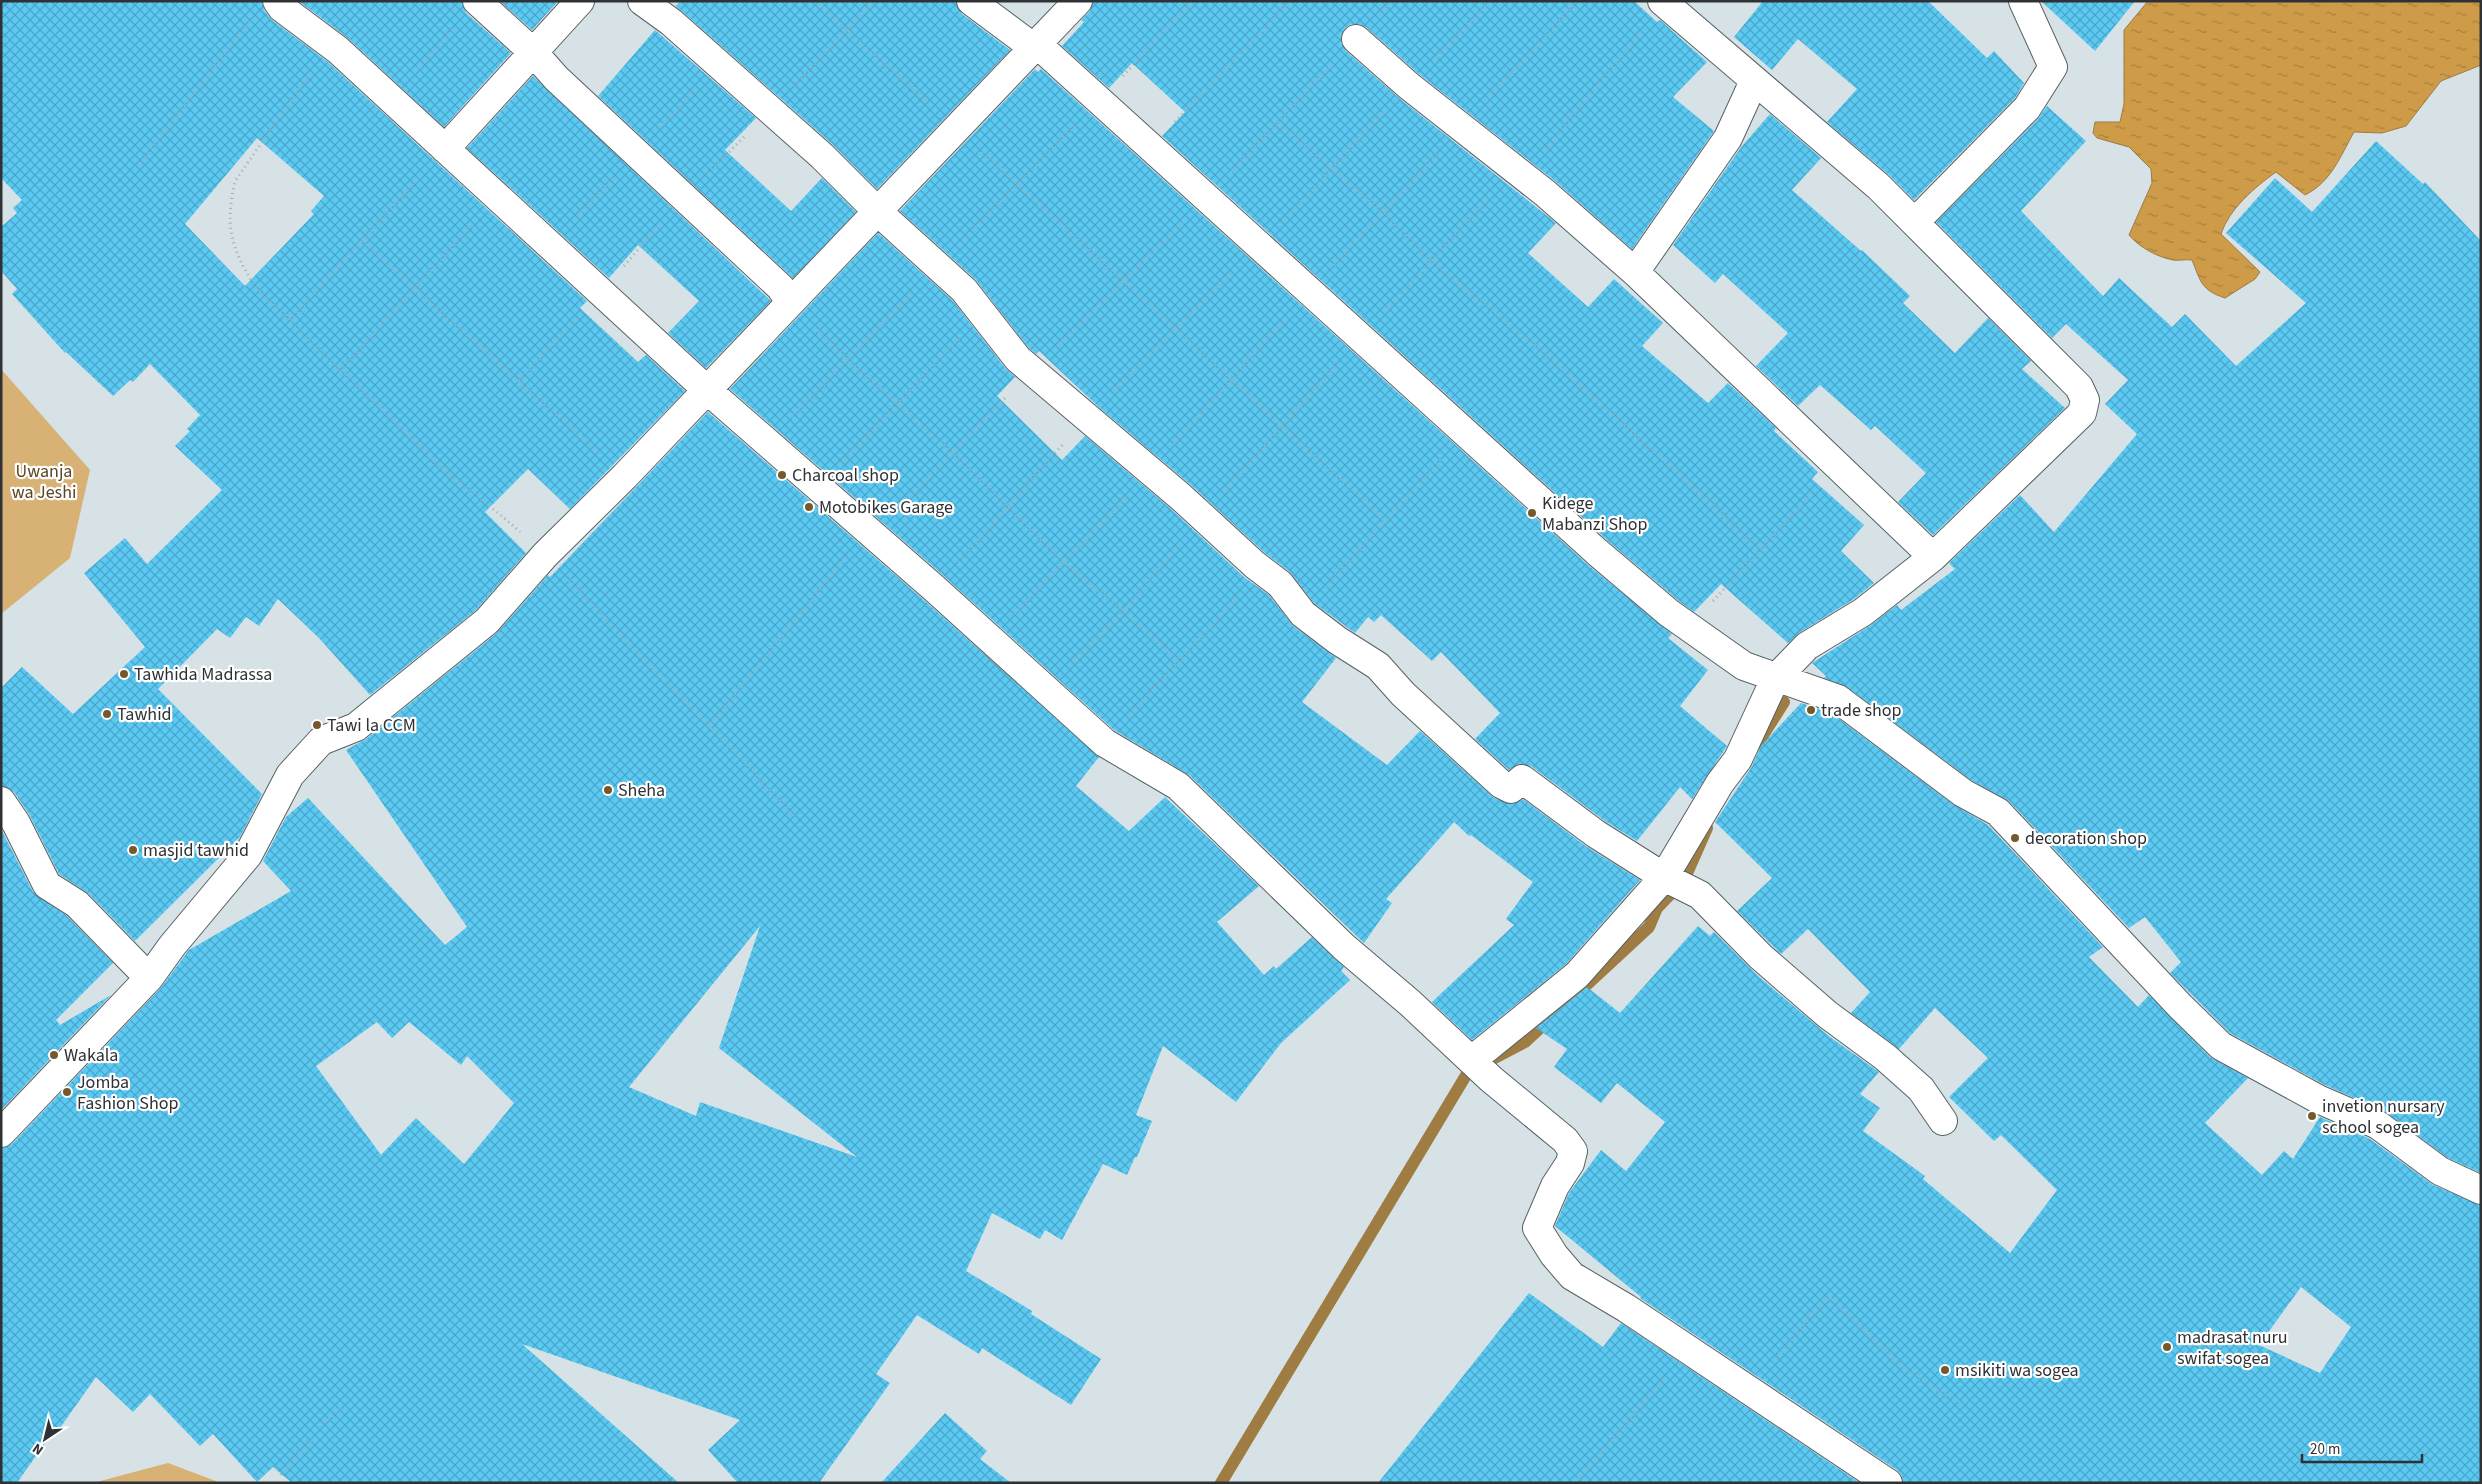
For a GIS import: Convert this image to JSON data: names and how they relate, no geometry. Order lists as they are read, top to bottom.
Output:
{
  "parks": ["Uwanja wa Jeshi"],
  "places": [
    "Charcoal shop",
    "Motobikes Garage",
    "Kidege Mabanzi Shop",
    "Tawhida Madrassa",
    "trade shop",
    "Tawhid",
    "Tawi la CCM",
    "Sheha",
    "decoration shop",
    "masjid tawhid",
    "Wakala",
    "Jomba Fashion Shop",
    "invetion nursary school sogea",
    "madrasat nuru swifat sogea",
    "msikiti wa sogea"
  ],
  "scale_bar": "20 m",
  "north": "bottom left"
}
